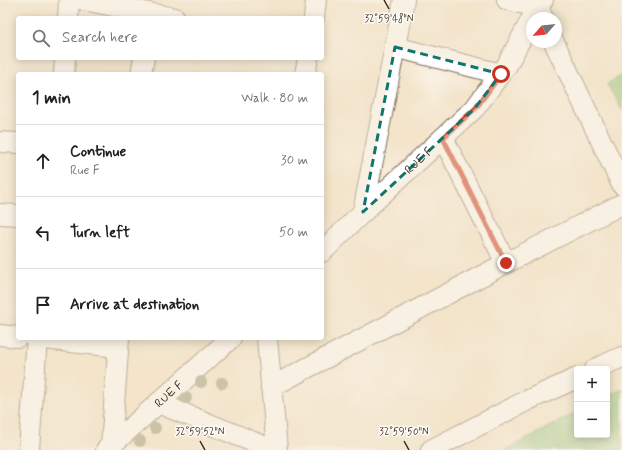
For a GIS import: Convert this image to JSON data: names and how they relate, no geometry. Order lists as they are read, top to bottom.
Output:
{
  "streets": {
    "street": ["RUE F"]
  },
  "north": "bottom left",
  "page": {
    "search": "Search here",
    "heading": ["1 min", "Walk · 80 m"],
    "list": [
      ["Continue", "Rue F", "30 m"],
      ["Turn left", "50 m"],
      "Arrive at destination"
    ],
    "map_buttons": ["+", "−"]
  },
  "coordinates": ["32°59'48\"N", "32°59'52\"N", "32°59'50\"N"]
}
